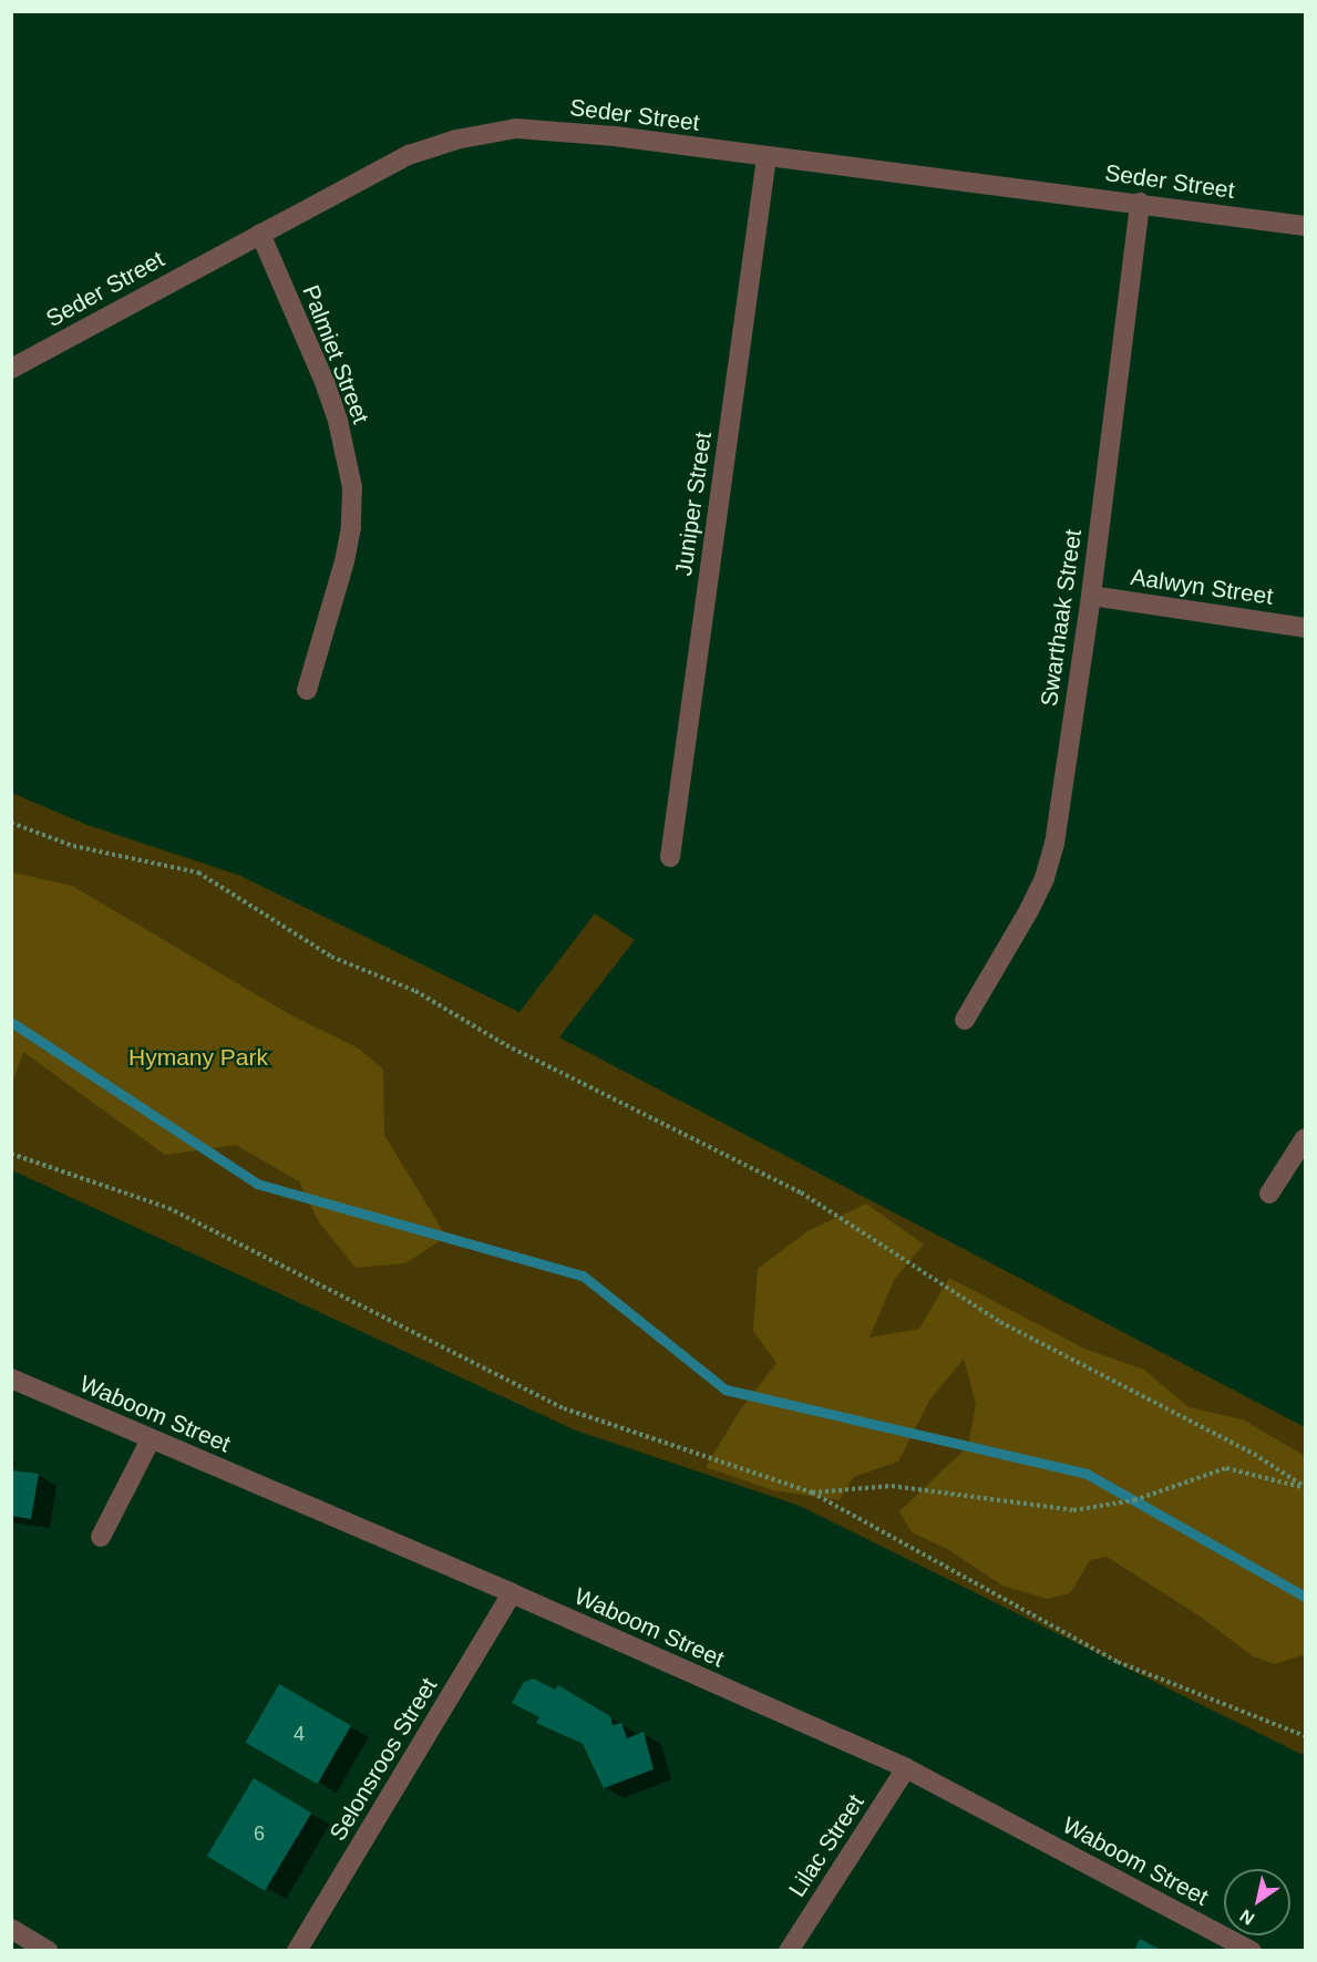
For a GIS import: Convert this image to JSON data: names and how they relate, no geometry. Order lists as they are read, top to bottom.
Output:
{
  "streets": {
    "street": [
      "Seder Street",
      "Palmiet Street",
      "Juniper Street",
      "Aalwyn Street",
      "Swarthaak Street",
      "Waboom Street",
      "Selonsroos Street",
      "Lilac Street"
    ]
  },
  "crossings": [
    ["Seder Street", "Palmiet Street"],
    ["Seder Street", "Juniper Street"],
    ["Seder Street", "Swarthaak Street"],
    ["Aalwyn Street", "Swarthaak Street"],
    ["Waboom Street", "Selonsroos Street"],
    ["Waboom Street", "Lilac Street"]
  ],
  "parks": ["Hymany Park"],
  "house_numbers": ["4", "6"],
  "north": "bottom left"
}
